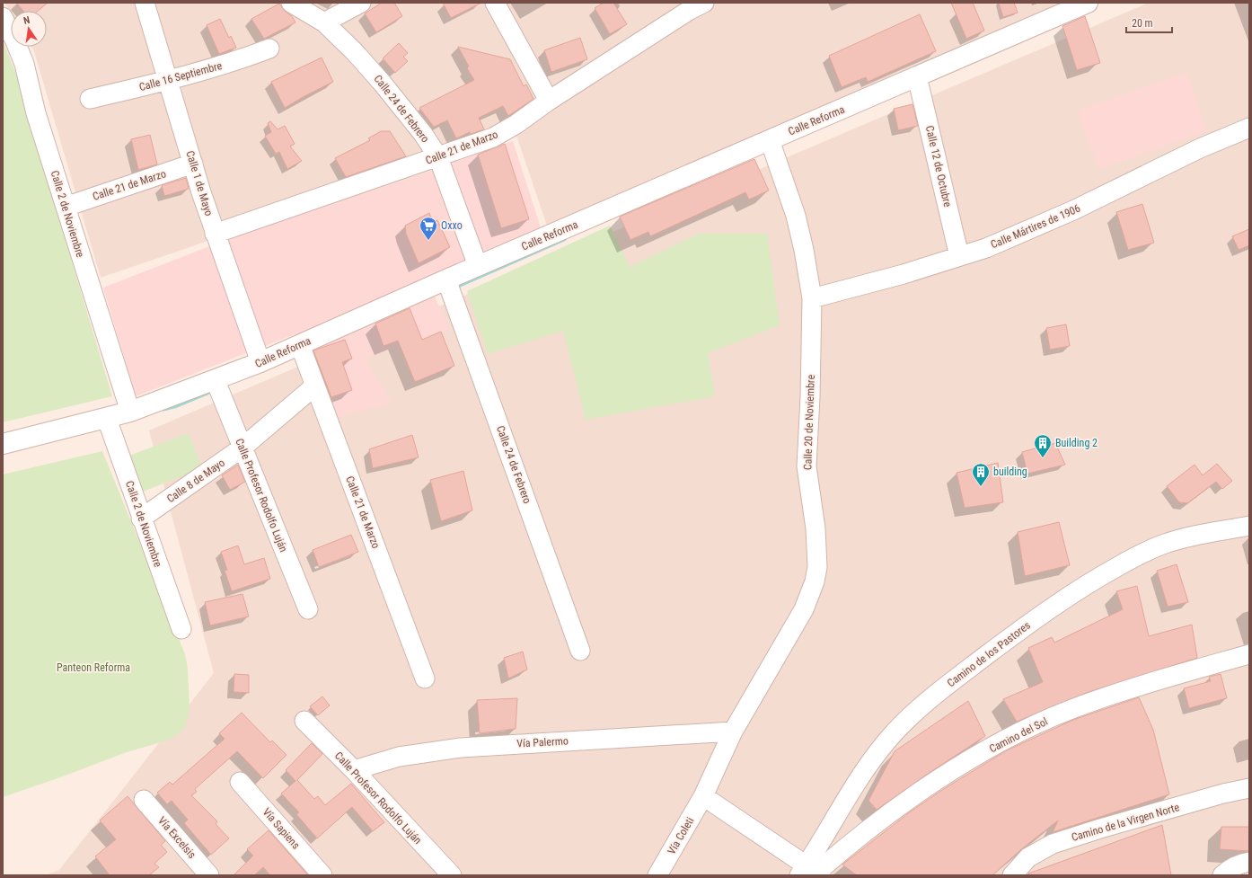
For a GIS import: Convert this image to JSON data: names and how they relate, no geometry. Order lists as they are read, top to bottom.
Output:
{
  "streets": {
    "street": [
      "Calle 16 Septiembre",
      "Calle 24 de Febrero",
      "Calle Reforma",
      "Calle 21 de Marzo",
      "Calle 12 de Octubre",
      "Calle 1 de Mayo",
      "Calle 2 de Noviembre",
      "Calle Mártires de 1906",
      "Calle 20 de Noviembre",
      "Calle 8 de Mayo",
      "Calle Profesor Rodolfo Luján",
      "Camino de los Pastores",
      "Camino del Sol",
      "Vía Palermo",
      "Camino de la Virgen Norte",
      "Vía Sapiens",
      "Vía Coleti",
      "Vía Excelsis"
    ]
  },
  "crossings": [
    ["Calle 16 Septiembre", "Calle 1 de Mayo"],
    ["Calle 24 de Febrero", "Calle Reforma"],
    ["Calle 24 de Febrero", "Calle 21 de Marzo"],
    ["Calle Reforma", "Calle 21 de Marzo"],
    ["Calle Reforma", "Calle 12 de Octubre"],
    ["Calle Reforma", "Calle 1 de Mayo"],
    ["Calle Reforma", "Calle 2 de Noviembre"],
    ["Calle Reforma", "Calle 20 de Noviembre"],
    ["Calle Reforma", "Calle Profesor Rodolfo Luján"],
    ["Calle 21 de Marzo", "Calle 1 de Mayo"],
    ["Calle 21 de Marzo", "Calle 2 de Noviembre"],
    ["Calle 21 de Marzo", "Calle 8 de Mayo"],
    ["Calle 12 de Octubre", "Calle Mártires de 1906"],
    ["Calle 2 de Noviembre", "Calle 8 de Mayo"],
    ["Calle Mártires de 1906", "Calle 20 de Noviembre"],
    ["Calle 20 de Noviembre", "Vía Palermo"],
    ["Calle 20 de Noviembre", "Vía Coleti"],
    ["Calle 8 de Mayo", "Calle Profesor Rodolfo Luján"],
    ["Calle Profesor Rodolfo Luján", "Vía Palermo"],
    ["Camino de los Pastores", "Camino del Sol"]
  ],
  "parks": ["Panteon Reforma"],
  "places": {
    "supermarket": ["Oxxo"],
    "building": ["Building 2", "building"]
  },
  "scale_bar": "20 m",
  "north": "top"
}
